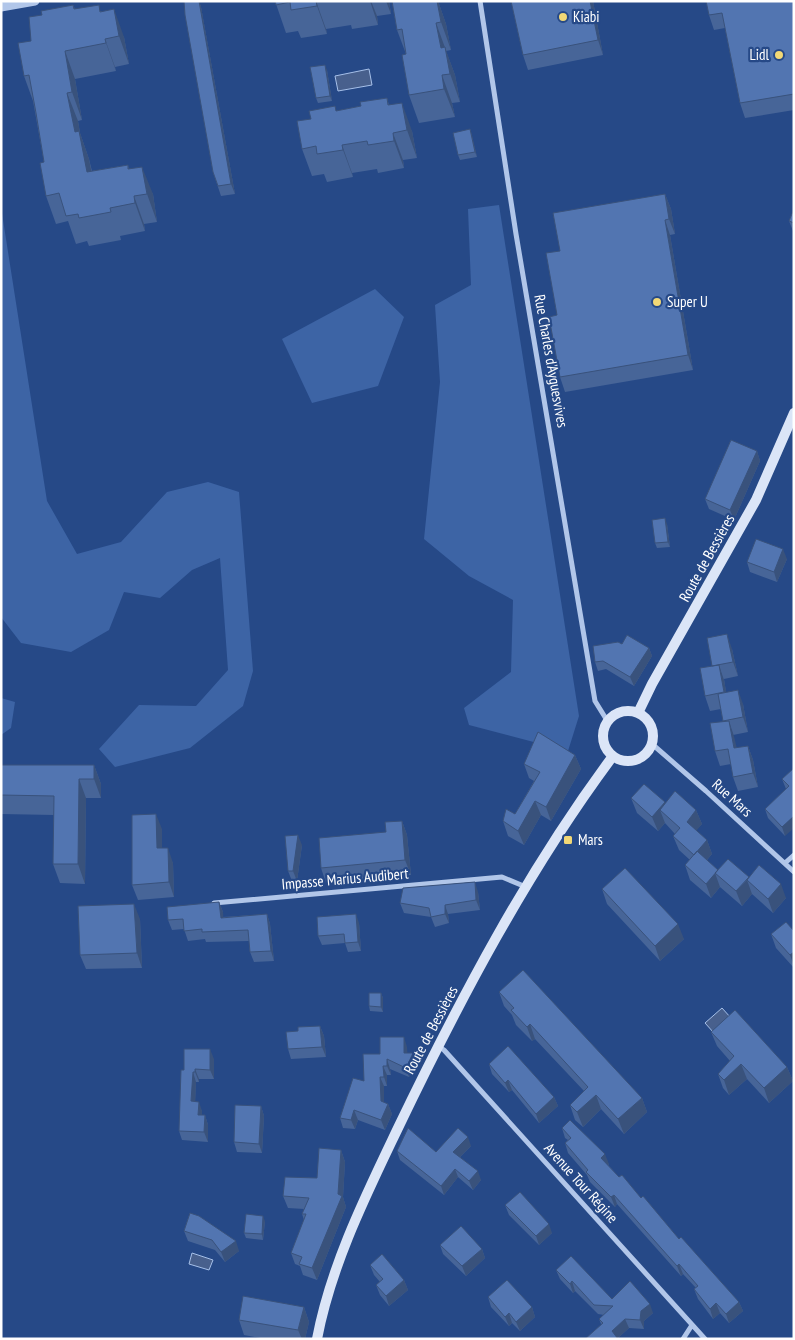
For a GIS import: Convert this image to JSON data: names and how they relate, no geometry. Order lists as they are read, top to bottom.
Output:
{
  "streets": {
    "main road": ["Route de Bessières"],
    "street": [
      "Rue Charles d'Ayguesvives",
      "Rue Mars",
      "Impasse Marius Audibert",
      "Avenue Tour Régine"
    ]
  },
  "crossings": [
    ["Rue Charles d'Ayguesvives", "Route de Bessières"],
    ["Rue Charles d'Ayguesvives", "Rue Mars"],
    ["Route de Bessières", "Rue Mars"],
    ["Route de Bessières", "Impasse Marius Audibert"],
    ["Route de Bessières", "Avenue Tour Régine"]
  ],
  "places": {
    "other": ["Kiabi", "Lidl", "Super U"],
    "transit": ["Mars"]
  }
}
